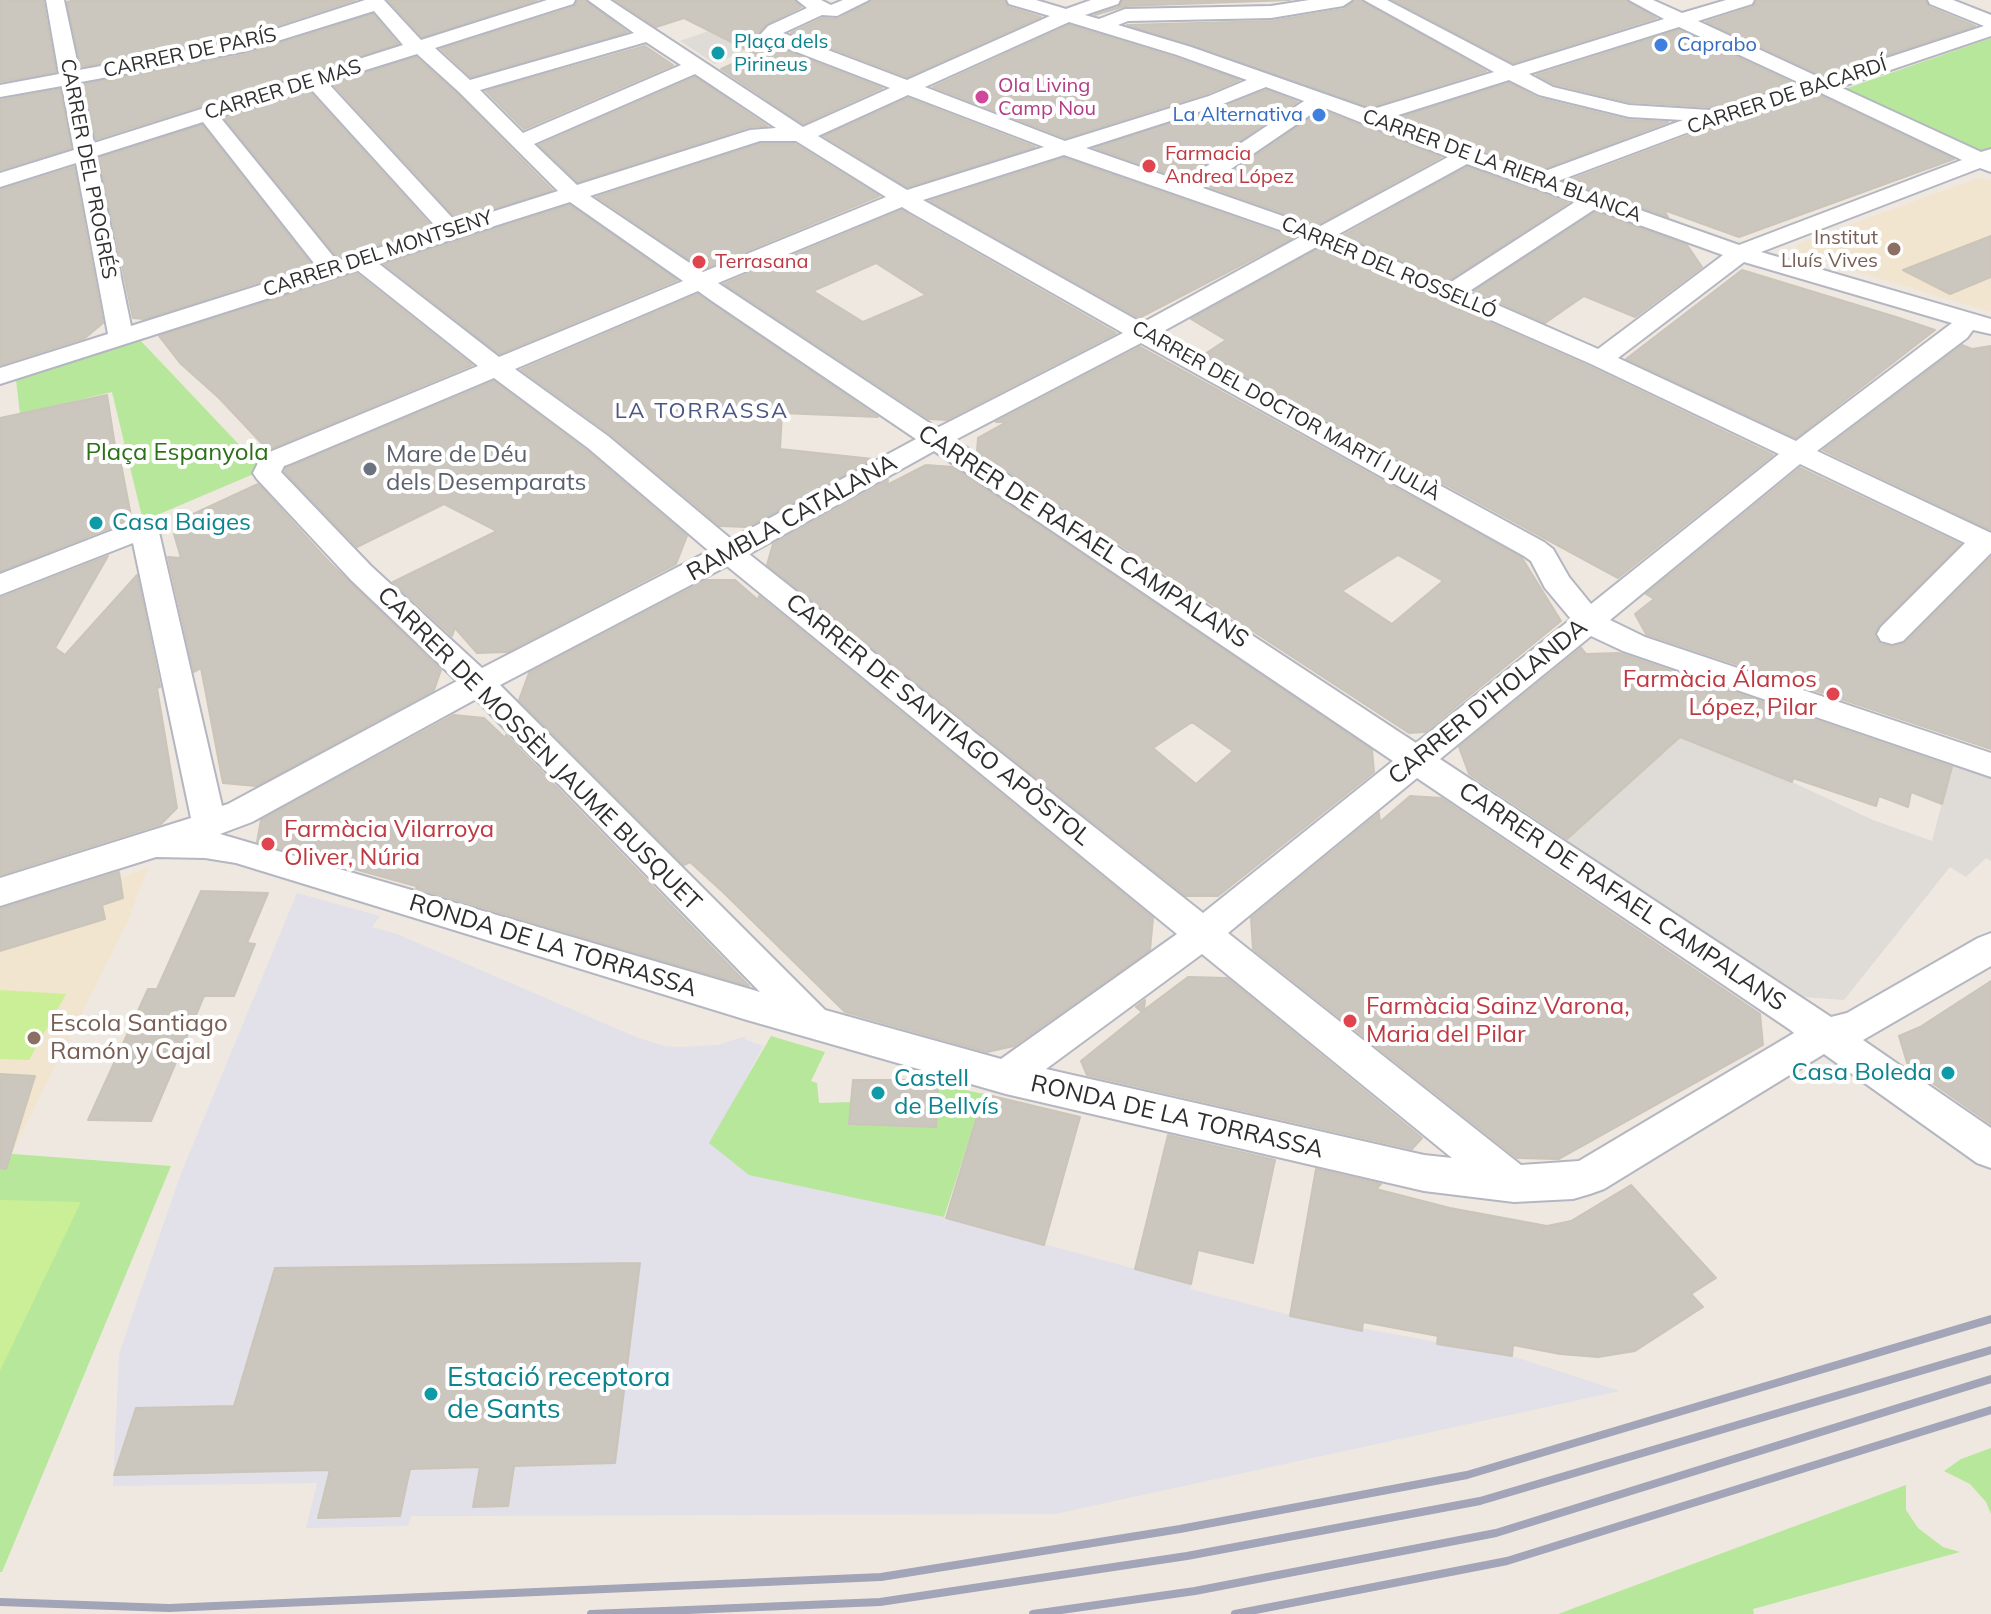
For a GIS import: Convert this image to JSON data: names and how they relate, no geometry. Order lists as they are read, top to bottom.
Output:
{
  "streets": {
    "street": [
      "CARRER DE PARÍS",
      "CARRER DE MAS",
      "CARRER DE BACARDÍ",
      "CARRER DE LA RIERA BLANCA",
      "CARRER DEL PROGRÉS",
      "CARRER DEL MONTSENY",
      "CARRER DEL ROSSELLÓ",
      "CARRER DEL DOCTOR MARTÍ I JULIÀ",
      "RAMBLA CATALANA",
      "CARRER DE RAFAEL CAMPALANS",
      "CARRER D'HOLANDA",
      "CARRER DE SANTIAGO APÒSTOL",
      "CARRER DE MOSSÈN JAUME BUSQUET",
      "RONDA DE LA TORRASSA"
    ]
  },
  "crossings": [
    ["CARRER DE PARÍS", "CARRER DEL PROGRÉS"],
    ["CARRER DE PARÍS", "CARRER DE RAFAEL CAMPALANS"],
    ["CARRER DE MAS", "CARRER DEL PROGRÉS"],
    ["CARRER DE MAS", "CARRER DE RAFAEL CAMPALANS"],
    ["CARRER DE MAS", "CARRER DE SANTIAGO APÒSTOL"],
    ["CARRER DE BACARDÍ", "CARRER DE LA RIERA BLANCA"],
    ["CARRER DE LA RIERA BLANCA", "CARRER DEL MONTSENY"],
    ["CARRER DE LA RIERA BLANCA", "RAMBLA CATALANA"],
    ["CARRER DE LA RIERA BLANCA", "CARRER D'HOLANDA"],
    ["CARRER DEL PROGRÉS", "CARRER DEL MONTSENY"],
    ["CARRER DEL MONTSENY", "CARRER DEL ROSSELLÓ"],
    ["CARRER DEL MONTSENY", "CARRER DEL DOCTOR MARTÍ I JULIÀ"],
    ["CARRER DEL MONTSENY", "CARRER DE RAFAEL CAMPALANS"],
    ["CARRER DEL MONTSENY", "CARRER DE SANTIAGO APÒSTOL"],
    ["CARRER DEL ROSSELLÓ", "RAMBLA CATALANA"],
    ["CARRER DEL ROSSELLÓ", "CARRER D'HOLANDA"],
    ["CARRER DEL DOCTOR MARTÍ I JULIÀ", "RAMBLA CATALANA"],
    ["CARRER DEL DOCTOR MARTÍ I JULIÀ", "CARRER D'HOLANDA"],
    ["RAMBLA CATALANA", "CARRER DE RAFAEL CAMPALANS"],
    ["RAMBLA CATALANA", "CARRER DE SANTIAGO APÒSTOL"],
    ["RAMBLA CATALANA", "CARRER DE MOSSÈN JAUME BUSQUET"],
    ["RAMBLA CATALANA", "RONDA DE LA TORRASSA"],
    ["CARRER DE RAFAEL CAMPALANS", "CARRER D'HOLANDA"],
    ["CARRER DE RAFAEL CAMPALANS", "RONDA DE LA TORRASSA"],
    ["CARRER D'HOLANDA", "CARRER DE SANTIAGO APÒSTOL"],
    ["CARRER D'HOLANDA", "RONDA DE LA TORRASSA"],
    ["CARRER DE SANTIAGO APÒSTOL", "CARRER DE MOSSÈN JAUME BUSQUET"],
    ["CARRER DE SANTIAGO APÒSTOL", "RONDA DE LA TORRASSA"],
    ["CARRER DE MOSSÈN JAUME BUSQUET", "RONDA DE LA TORRASSA"]
  ],
  "districts": ["LA TORRASSA"],
  "parks": ["Plaça Espanyola"],
  "places": [
    "Caprabo",
    "Plaça dels Pirineus",
    "Ola Living Camp Nou",
    "La Alternativa",
    "Farmacia Andrea López",
    "Institut Lluís Vives",
    "Terrasana",
    "Mare de Déu dels Desemparats",
    "Casa Baiges",
    "Farmàcia Álamos López, Pilar",
    "Farmàcia Vilarroya Oliver, Núria",
    "Farmàcia Sainz Varona, Maria del Pilar",
    "Escola Santiago Ramón y Cajal",
    "Casa Boleda",
    "Castell de Bellvís",
    "Estació receptora de Sants"
  ]
}
